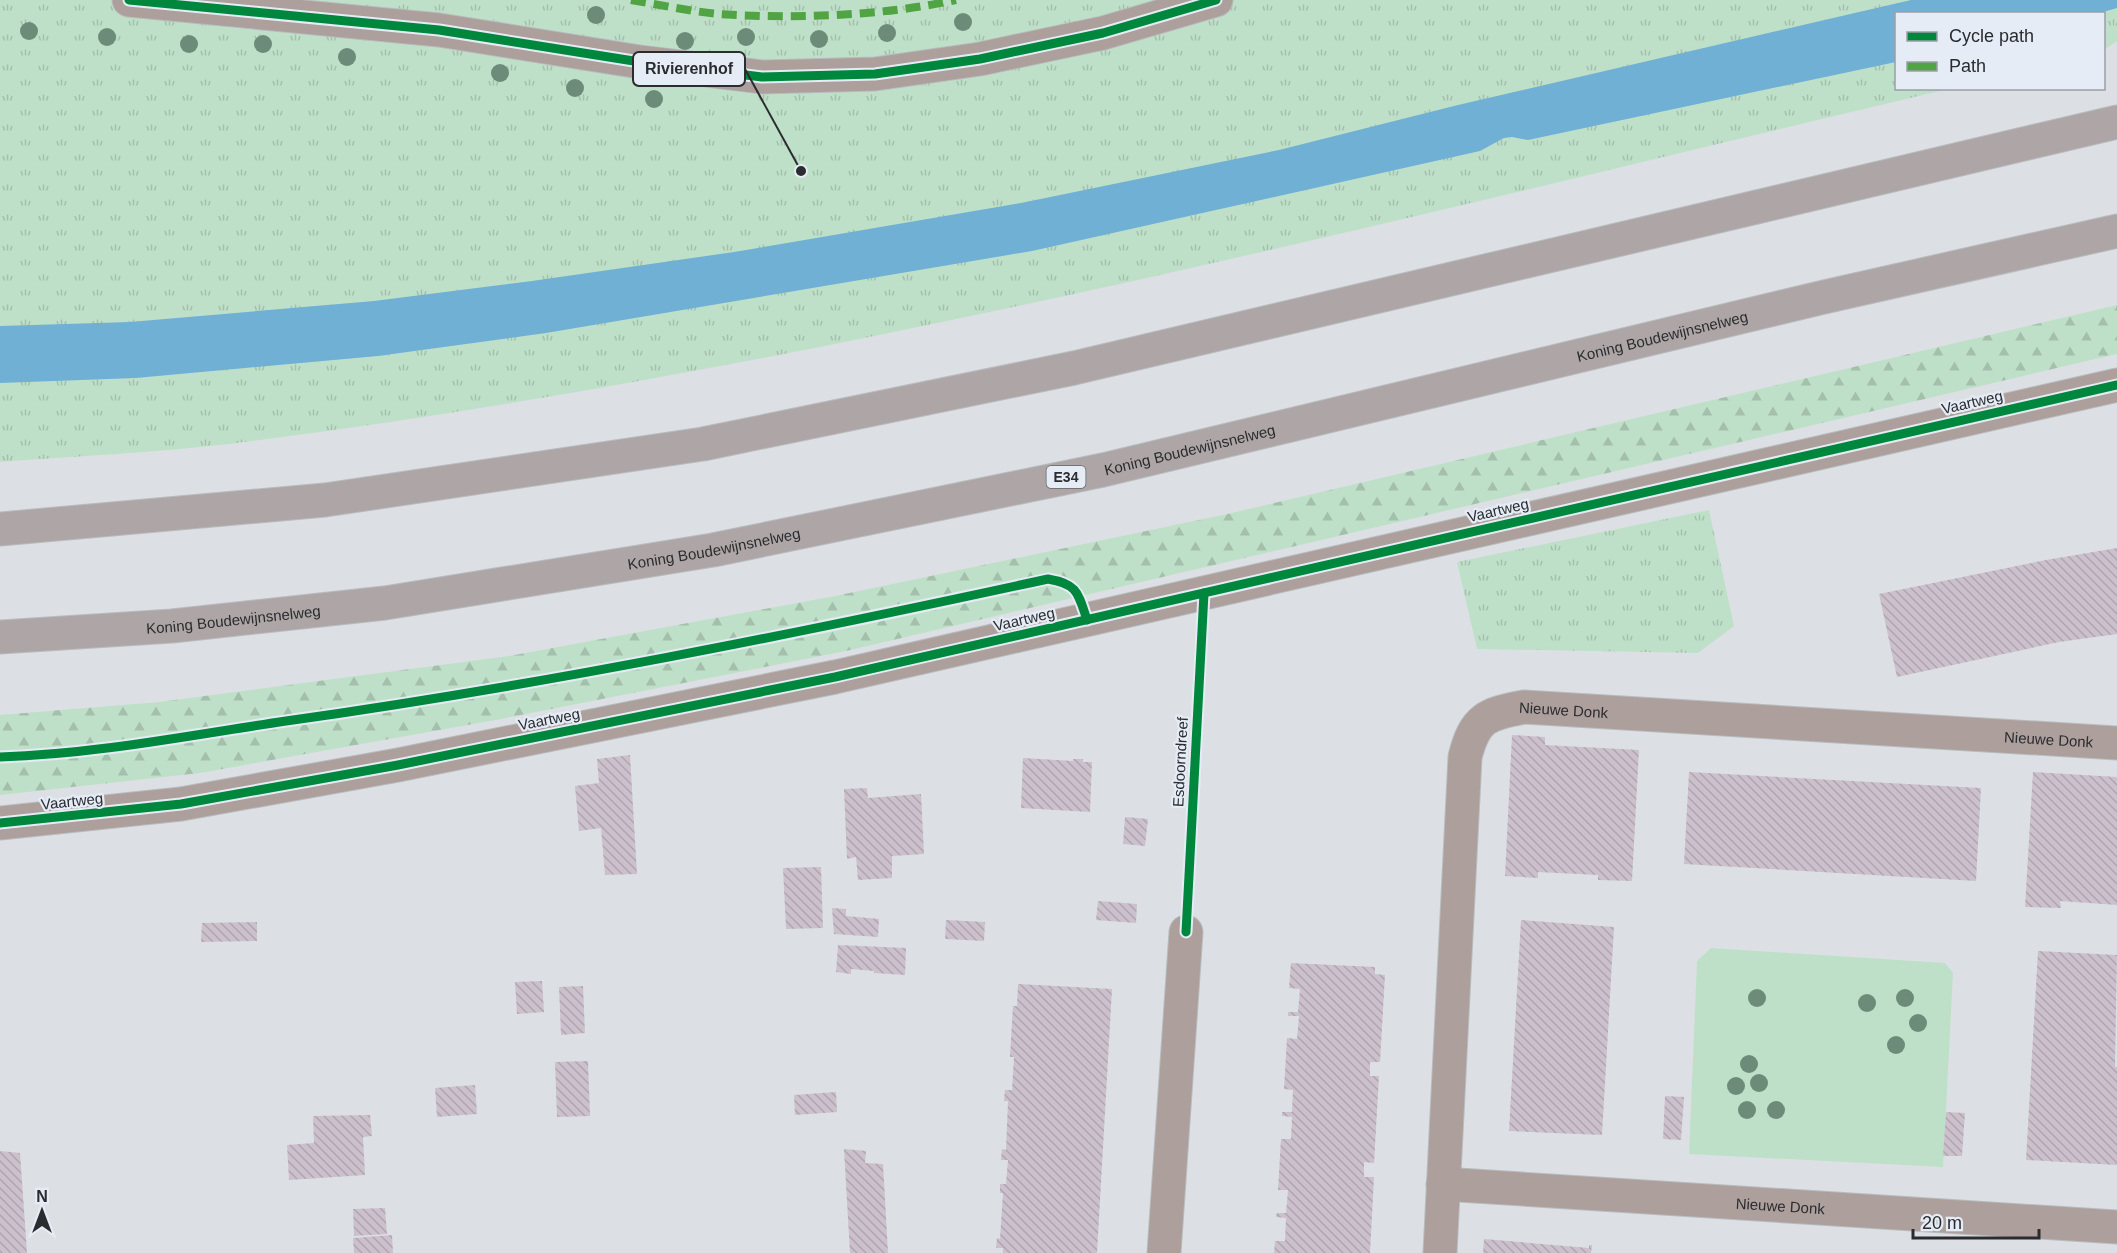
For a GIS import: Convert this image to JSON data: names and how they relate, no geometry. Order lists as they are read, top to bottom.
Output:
{
  "streets": {
    "highway": ["Koning Boudewijnsnelweg", "E34"],
    "street": ["Vaartweg", "Nieuwe Donk"],
    "cycle path": ["Esdoorndreef"]
  },
  "places": ["Rivierenhof"],
  "legend": ["Cycle path", "Path"],
  "scale_bar": "20 m",
  "north": "top"
}
